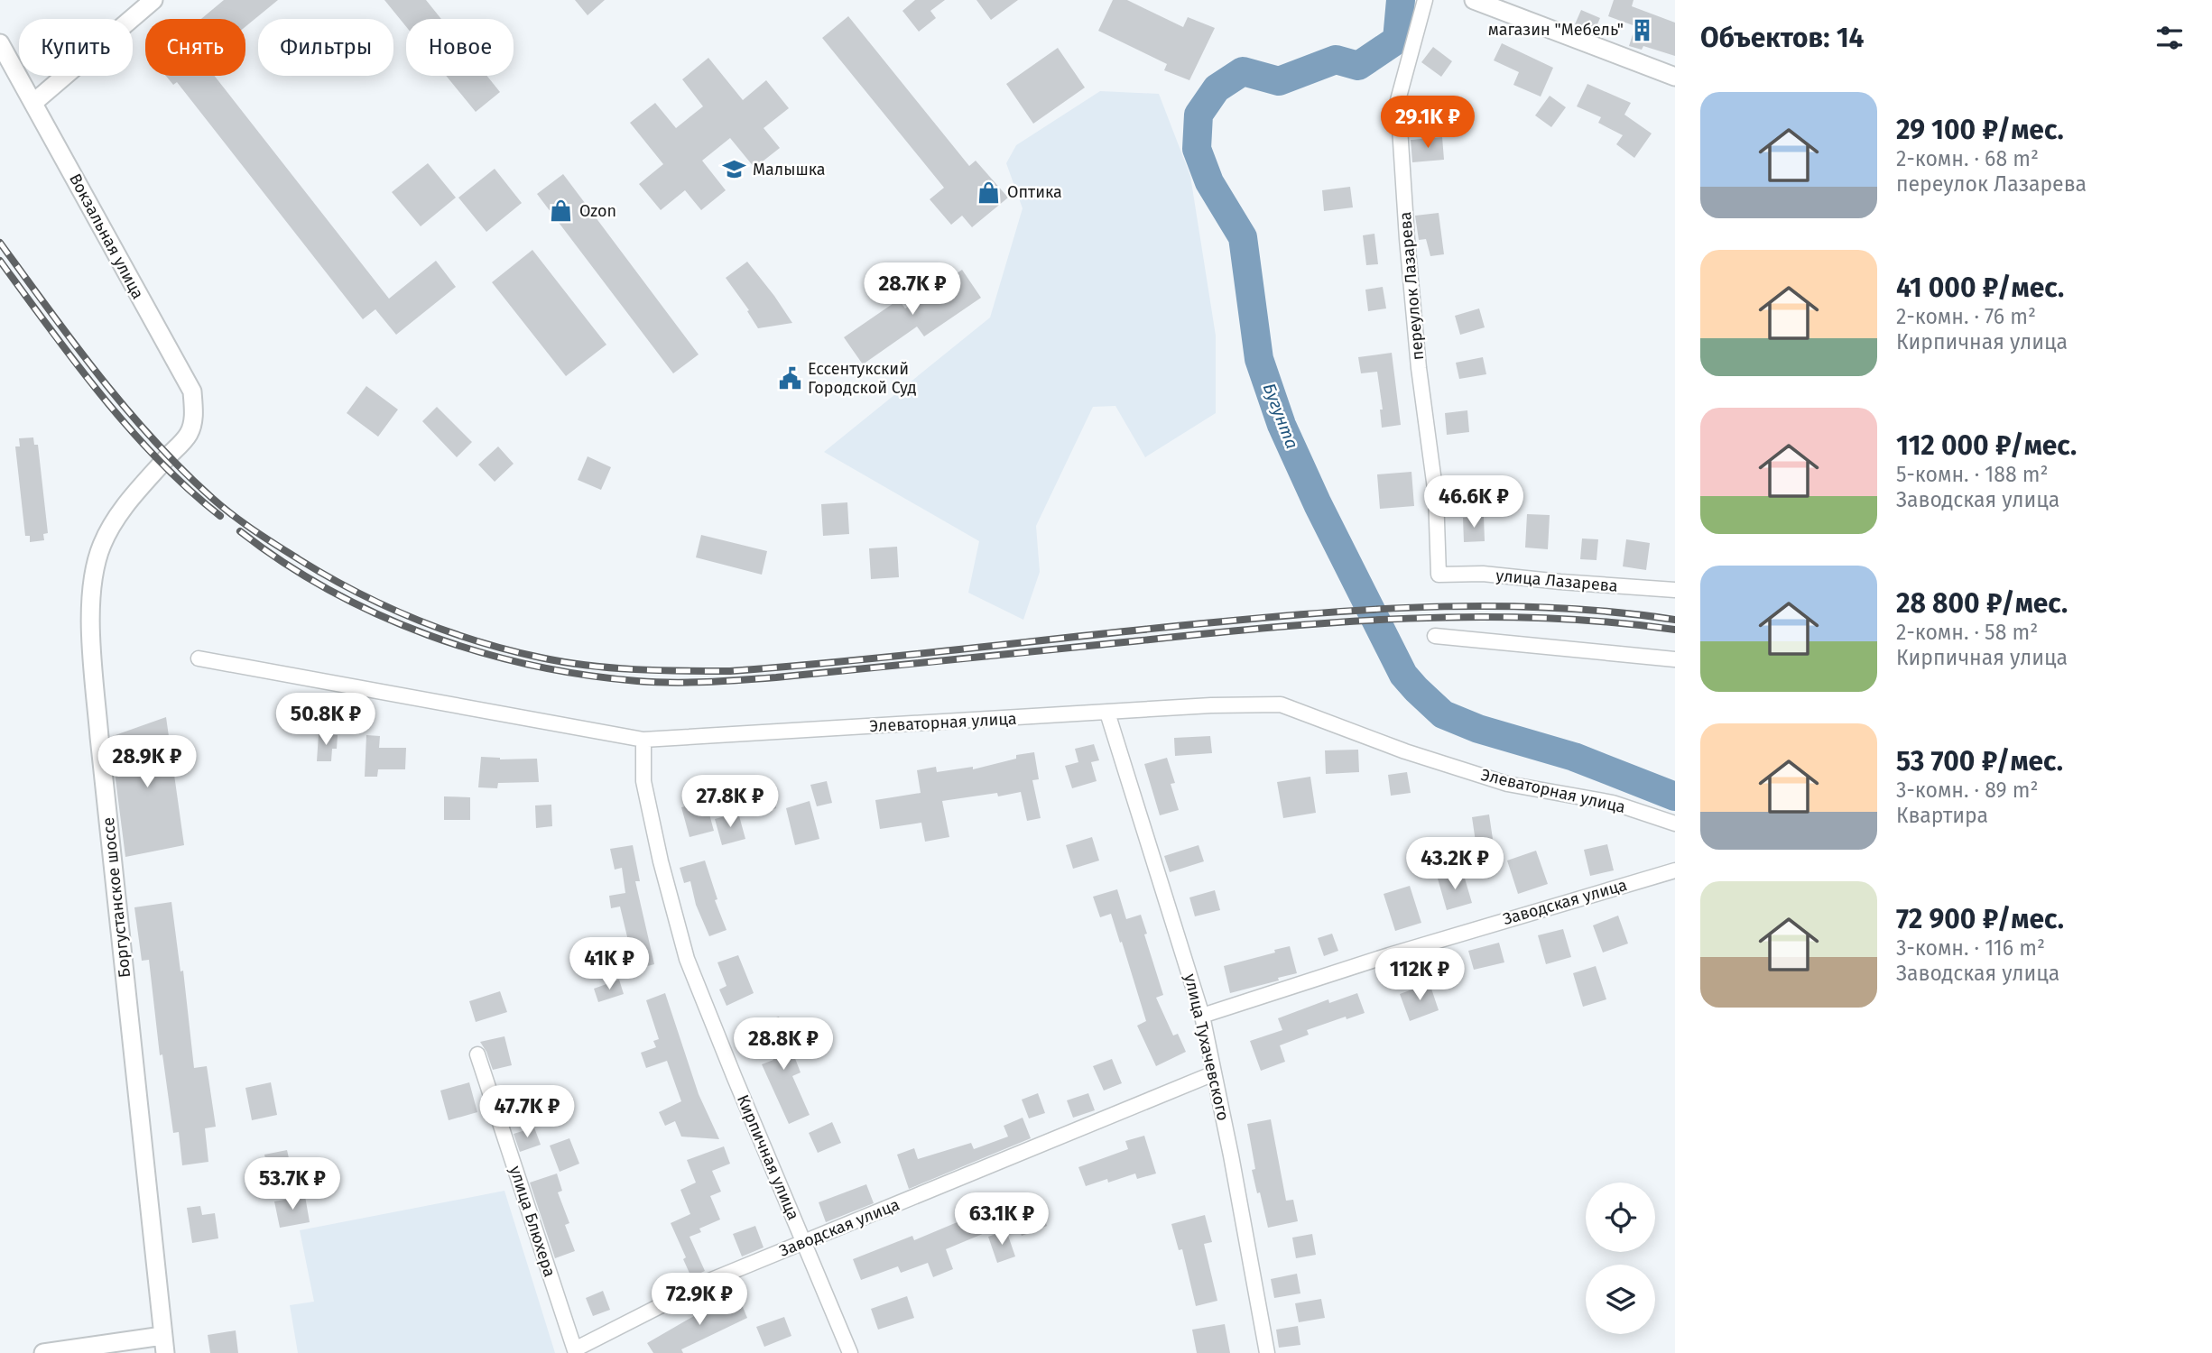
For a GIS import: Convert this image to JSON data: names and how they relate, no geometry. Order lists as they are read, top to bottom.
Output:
{
  "streets": {
    "street": [
      "Вокзальная улица",
      "переулок Лазарева",
      "улица Лазарева",
      "Элеваторная улица",
      "Боргустанское шоссе",
      "Заводская улица",
      "улица Тухачевского",
      "Кирпичная улица",
      "улица Блюхера"
    ]
  },
  "crossings": [
    ["Вокзальная улица", "Боргустанское шоссе"],
    ["переулок Лазарева", "улица Лазарева"],
    ["Элеваторная улица", "улица Тухачевского"],
    ["Элеваторная улица", "Кирпичная улица"],
    ["Заводская улица", "улица Тухачевского"],
    ["Заводская улица", "Кирпичная улица"],
    ["Заводская улица", "улица Блюхера"]
  ],
  "water": ["Бугунта"],
  "places": {
    "building": ["магазин \"Мебель\""],
    "school or university": ["Малышка"],
    "shop": ["Оптика", "Ozon"],
    "public building": ["Ессентукский Городской Суд"]
  },
  "page": {
    "heading": "Объектов: 14",
    "chip": [
      "Купить",
      "Снять",
      "Фильтры",
      "Новое"
    ],
    "list": [
      {
        "name": "29 100 ₽/мес.",
        "note": "2-комн. · 68 m² · переулок Лазарева"
      },
      {
        "name": "41 000 ₽/мес.",
        "note": "2-комн. · 76 m² · Кирпичная улица"
      },
      {
        "name": "112 000 ₽/мес.",
        "note": "5-комн. · 188 m² · Заводская улица"
      },
      {
        "name": "28 800 ₽/мес.",
        "note": "2-комн. · 58 m² · Кирпичная улица"
      },
      {
        "name": "53 700 ₽/мес.",
        "note": "3-комн. · 89 m² · Квартира"
      },
      {
        "name": "72 900 ₽/мес.",
        "note": "3-комн. · 116 m² · Заводская улица"
      }
    ],
    "price": [
      "29.1K ₽",
      "28.7K ₽",
      "46.6K ₽",
      "50.8K ₽",
      "28.9K ₽",
      "27.8K ₽",
      "43.2K ₽",
      "41K ₽",
      "112K ₽",
      "28.8K ₽",
      "47.7K ₽",
      "53.7K ₽",
      "63.1K ₽",
      "72.9K ₽"
    ]
  }
}
